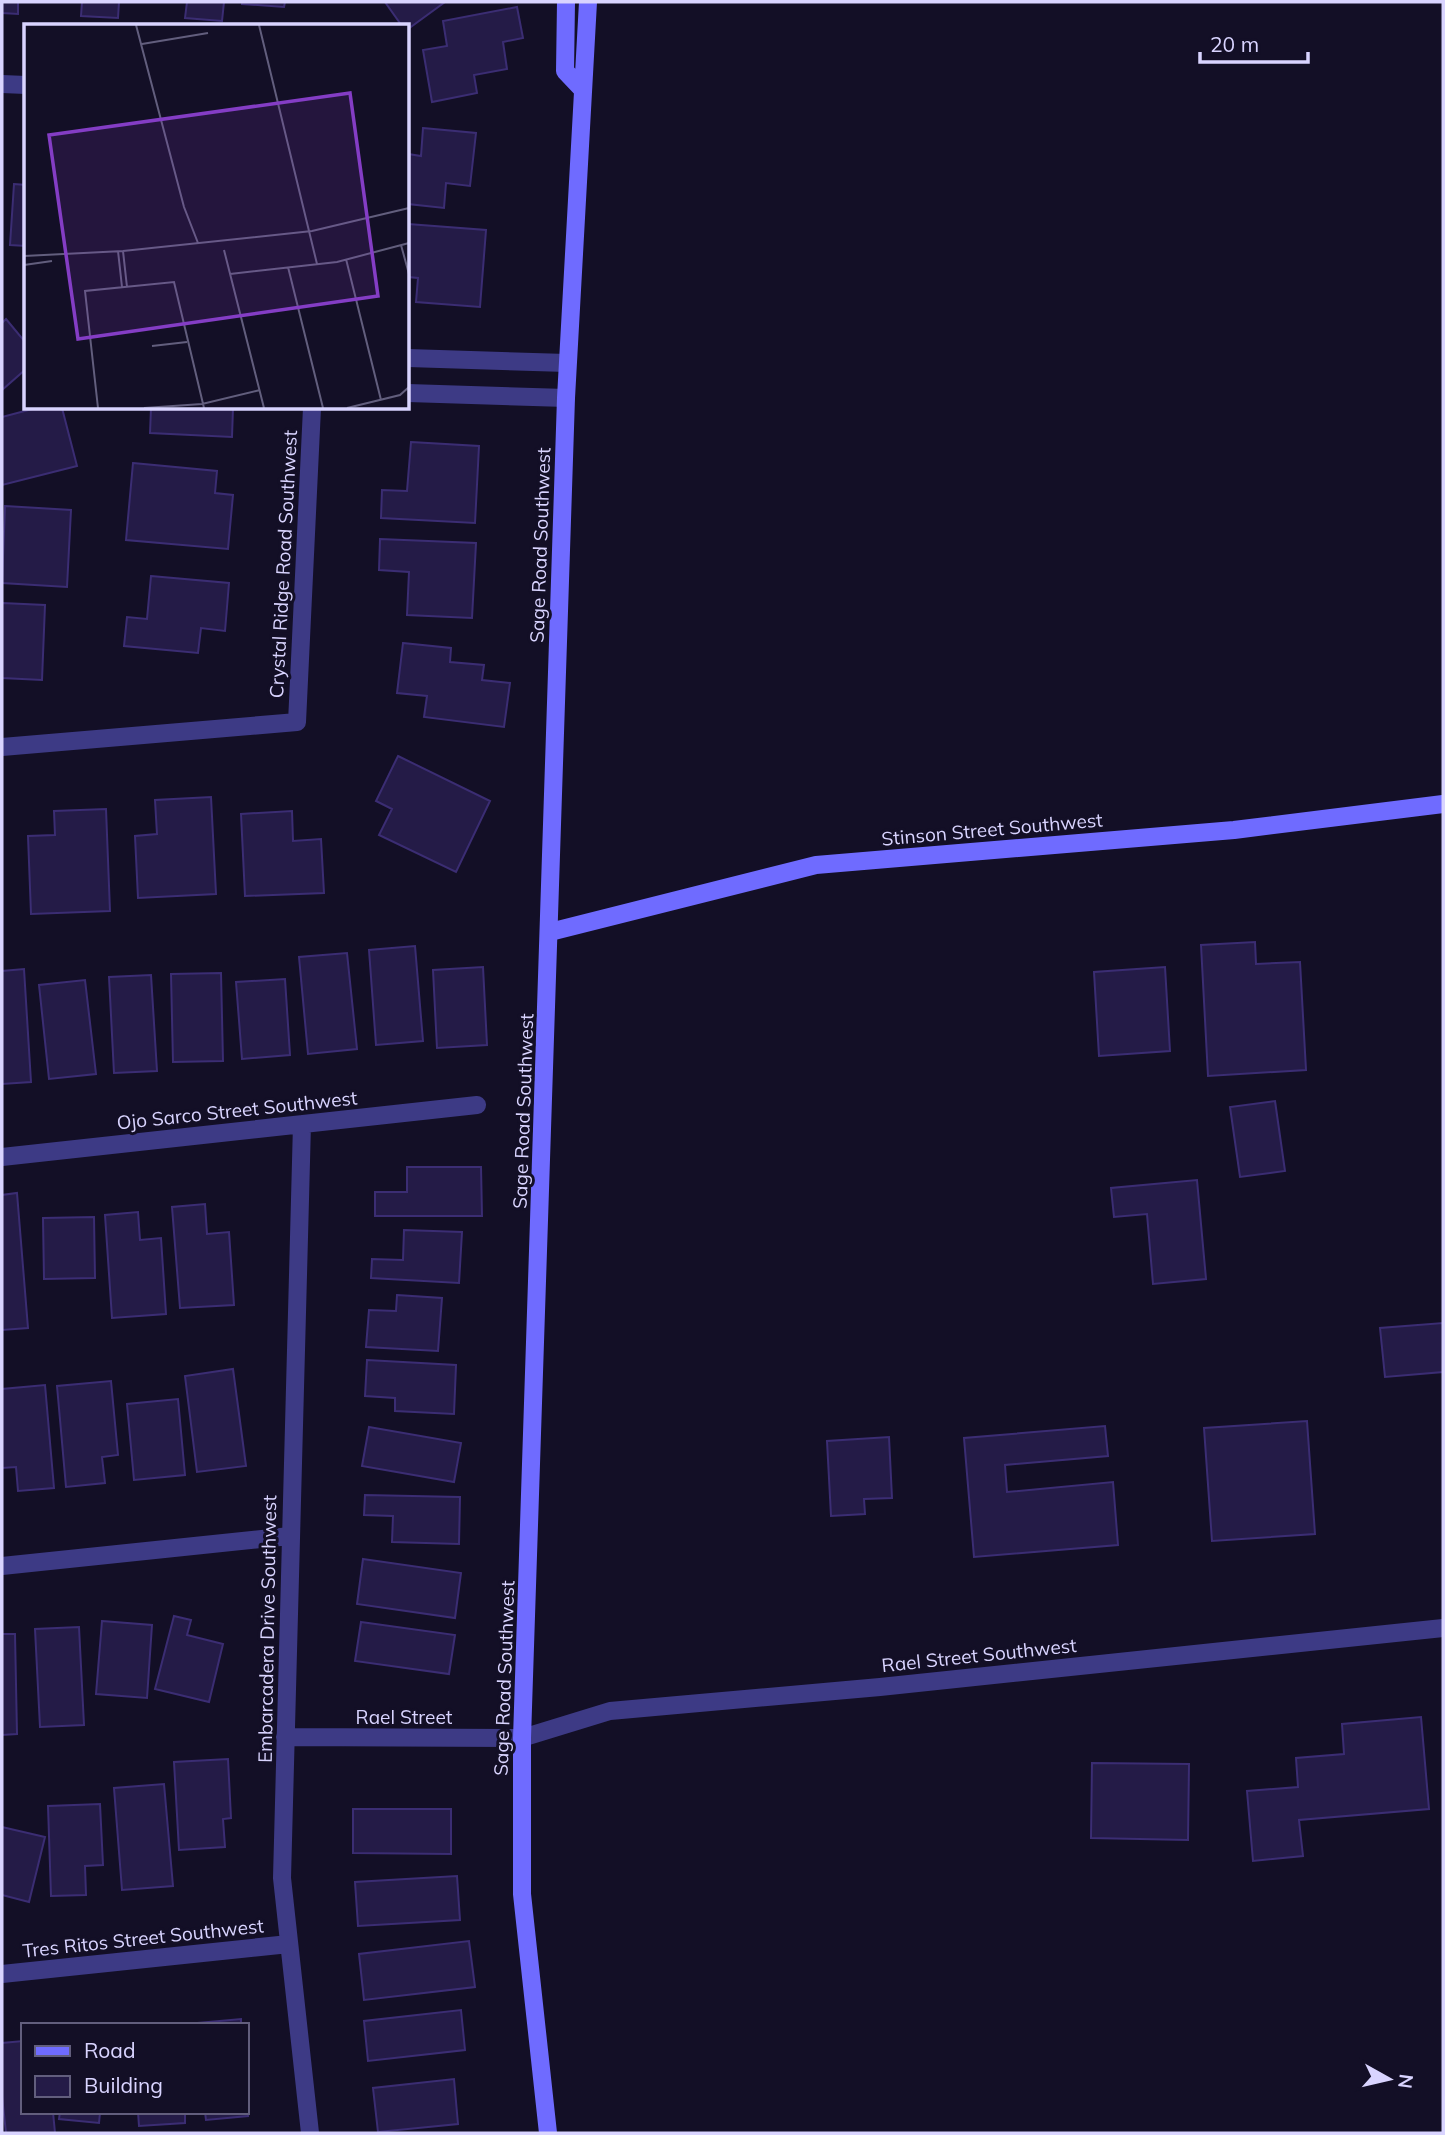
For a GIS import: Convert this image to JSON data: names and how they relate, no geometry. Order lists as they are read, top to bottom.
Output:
{
  "streets": {
    "street": [
      "Sage Road Southwest",
      "Crystal Ridge Road Southwest",
      "Stinson Street Southwest",
      "Ojo Sarco Street Southwest",
      "Embarcadera Drive Southwest",
      "Rael Street Southwest",
      "Rael Street",
      "Tres Ritos Street Southwest"
    ]
  },
  "crossings": [
    ["Sage Road Southwest", "Stinson Street Southwest"],
    ["Sage Road Southwest", "Rael Street Southwest"],
    ["Sage Road Southwest", "Rael Street"],
    ["Ojo Sarco Street Southwest", "Embarcadera Drive Southwest"],
    ["Embarcadera Drive Southwest", "Rael Street"],
    ["Embarcadera Drive Southwest", "Tres Ritos Street Southwest"],
    ["Rael Street Southwest", "Rael Street"]
  ],
  "legend": ["Road", "Building"],
  "scale_bar": "20 m",
  "north": "right"
}
